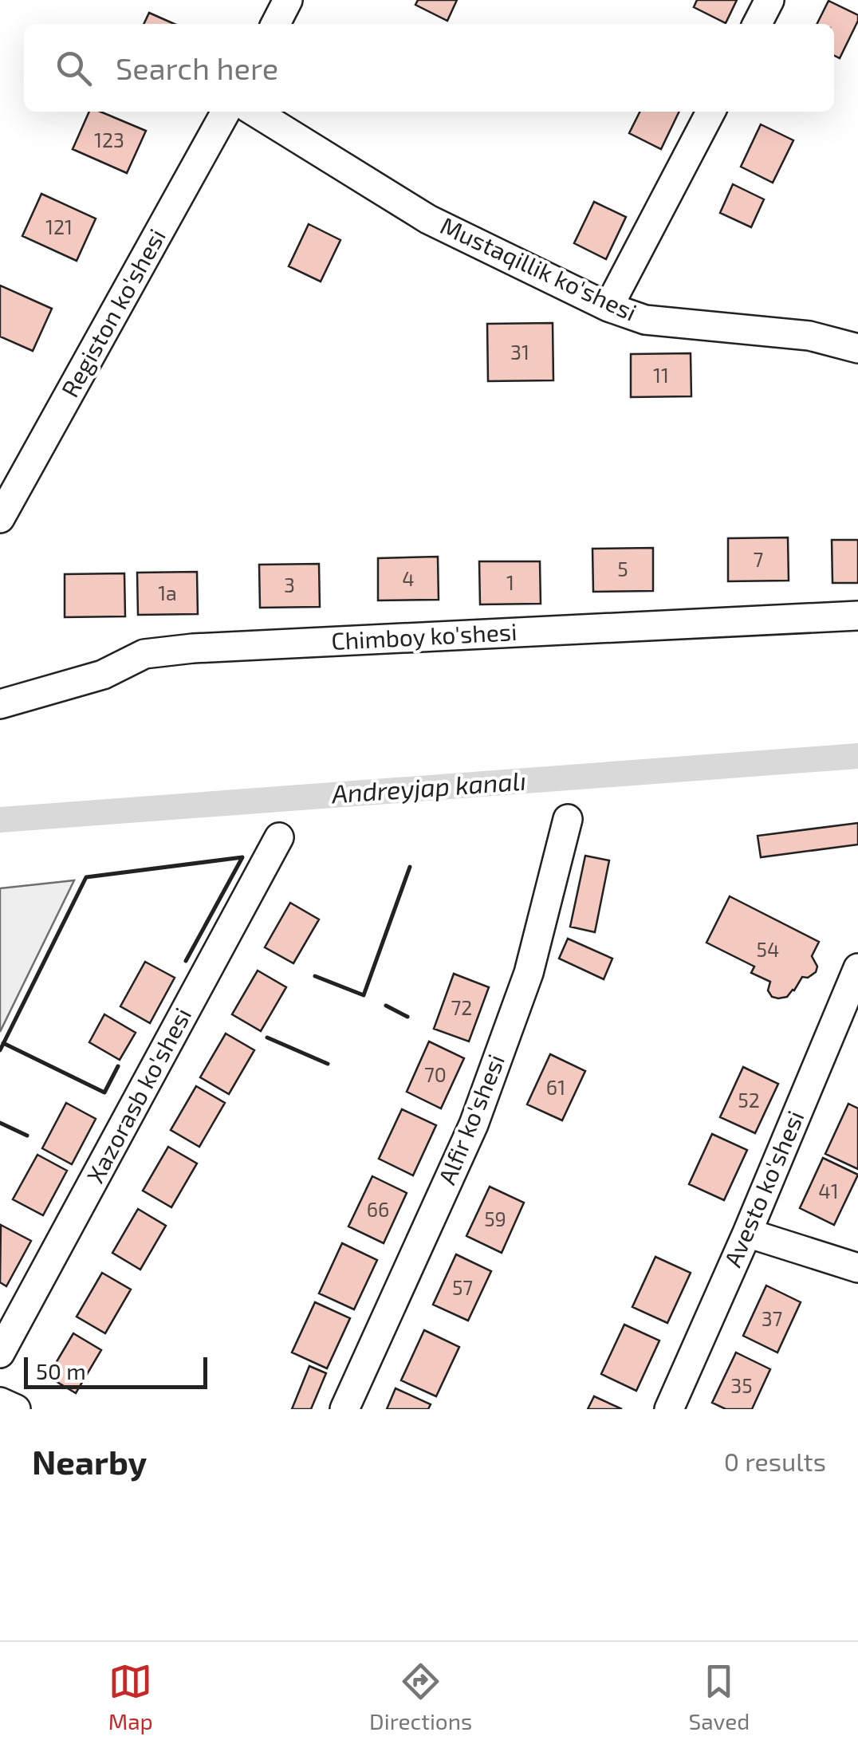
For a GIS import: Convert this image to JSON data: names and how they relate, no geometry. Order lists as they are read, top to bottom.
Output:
{
  "streets": {
    "street": [
      "Mustaqillik ko'shesi",
      "Registon ko'shesi",
      "Chimboy ko'shesi",
      "Xazorasb ko'shesi",
      "Alfir ko'shesi",
      "Avesto ko'shesi"
    ]
  },
  "water": ["Andreyjap kanalı"],
  "house_numbers": [
    "123",
    "121",
    "31",
    "11",
    "7",
    "5",
    "4",
    "1",
    "3",
    "1a",
    "54",
    "72",
    "70",
    "61",
    "52",
    "41",
    "66",
    "59",
    "57",
    "37",
    "35"
  ],
  "scale_bar": "50 m",
  "page": {
    "search": "Search here",
    "scale": "50 m",
    "heading": ["Nearby", "0 results"],
    "nav": ["Map", "Directions", "Saved"]
  }
}
